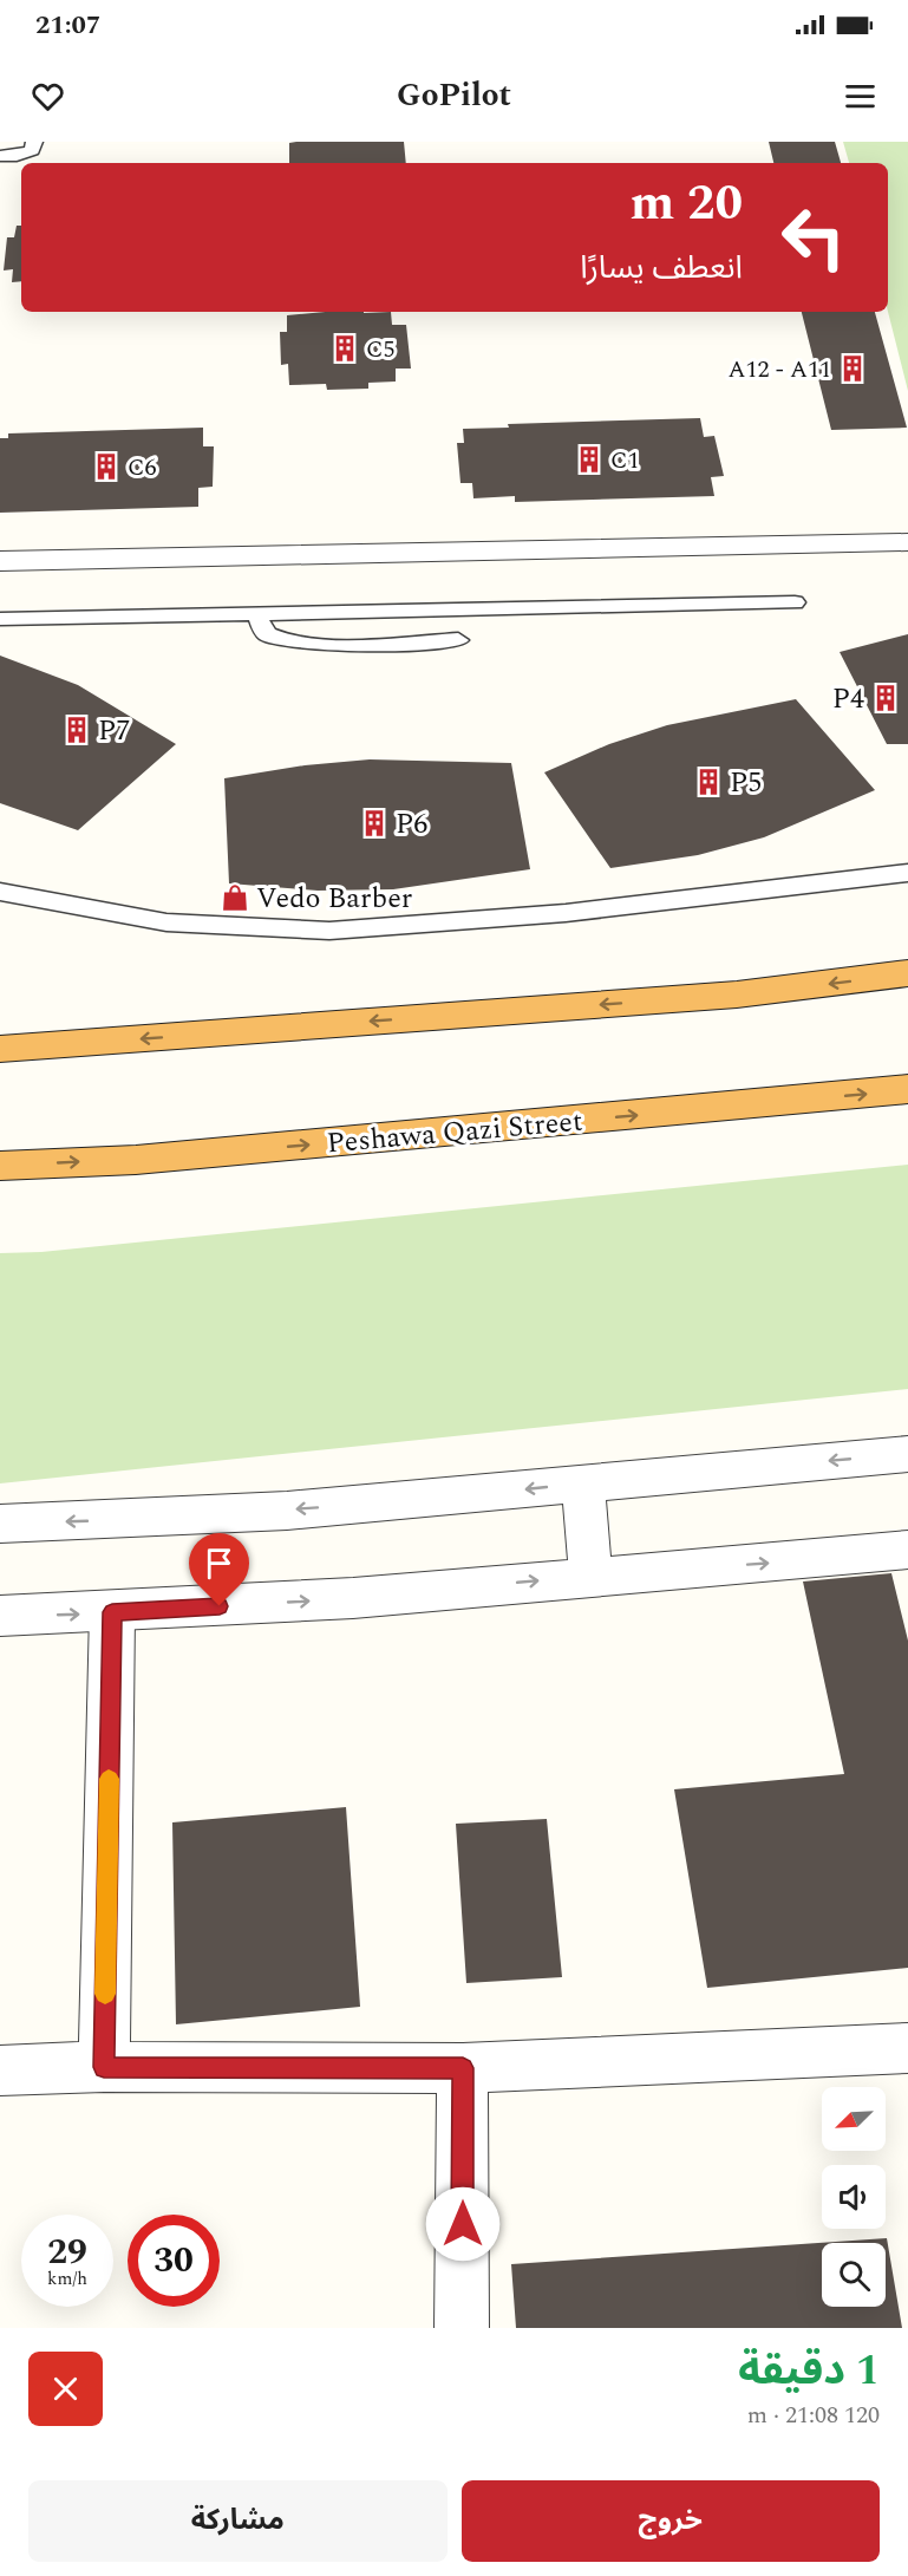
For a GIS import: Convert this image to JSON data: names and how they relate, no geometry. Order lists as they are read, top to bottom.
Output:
{
  "streets": {
    "highway": ["Peshawa Qazi Street"]
  },
  "places": {
    "building": [
      "C5",
      "A12 - A11",
      "C1",
      "C6",
      "P4",
      "P7",
      "P5",
      "P6"
    ],
    "shop": ["Vedo Barber"]
  },
  "north": "bottom left",
  "page": {
    "status": "21:07",
    "header": "GoPilot",
    "turn": ["20 m", "انعطف يسارًا"],
    "speed": "29 km/h",
    "limit": "30",
    "heading": ["1 دقيقة", "120 m · 21:08"],
    "buttons": ["خروج", "مشاركة"]
  }
}
